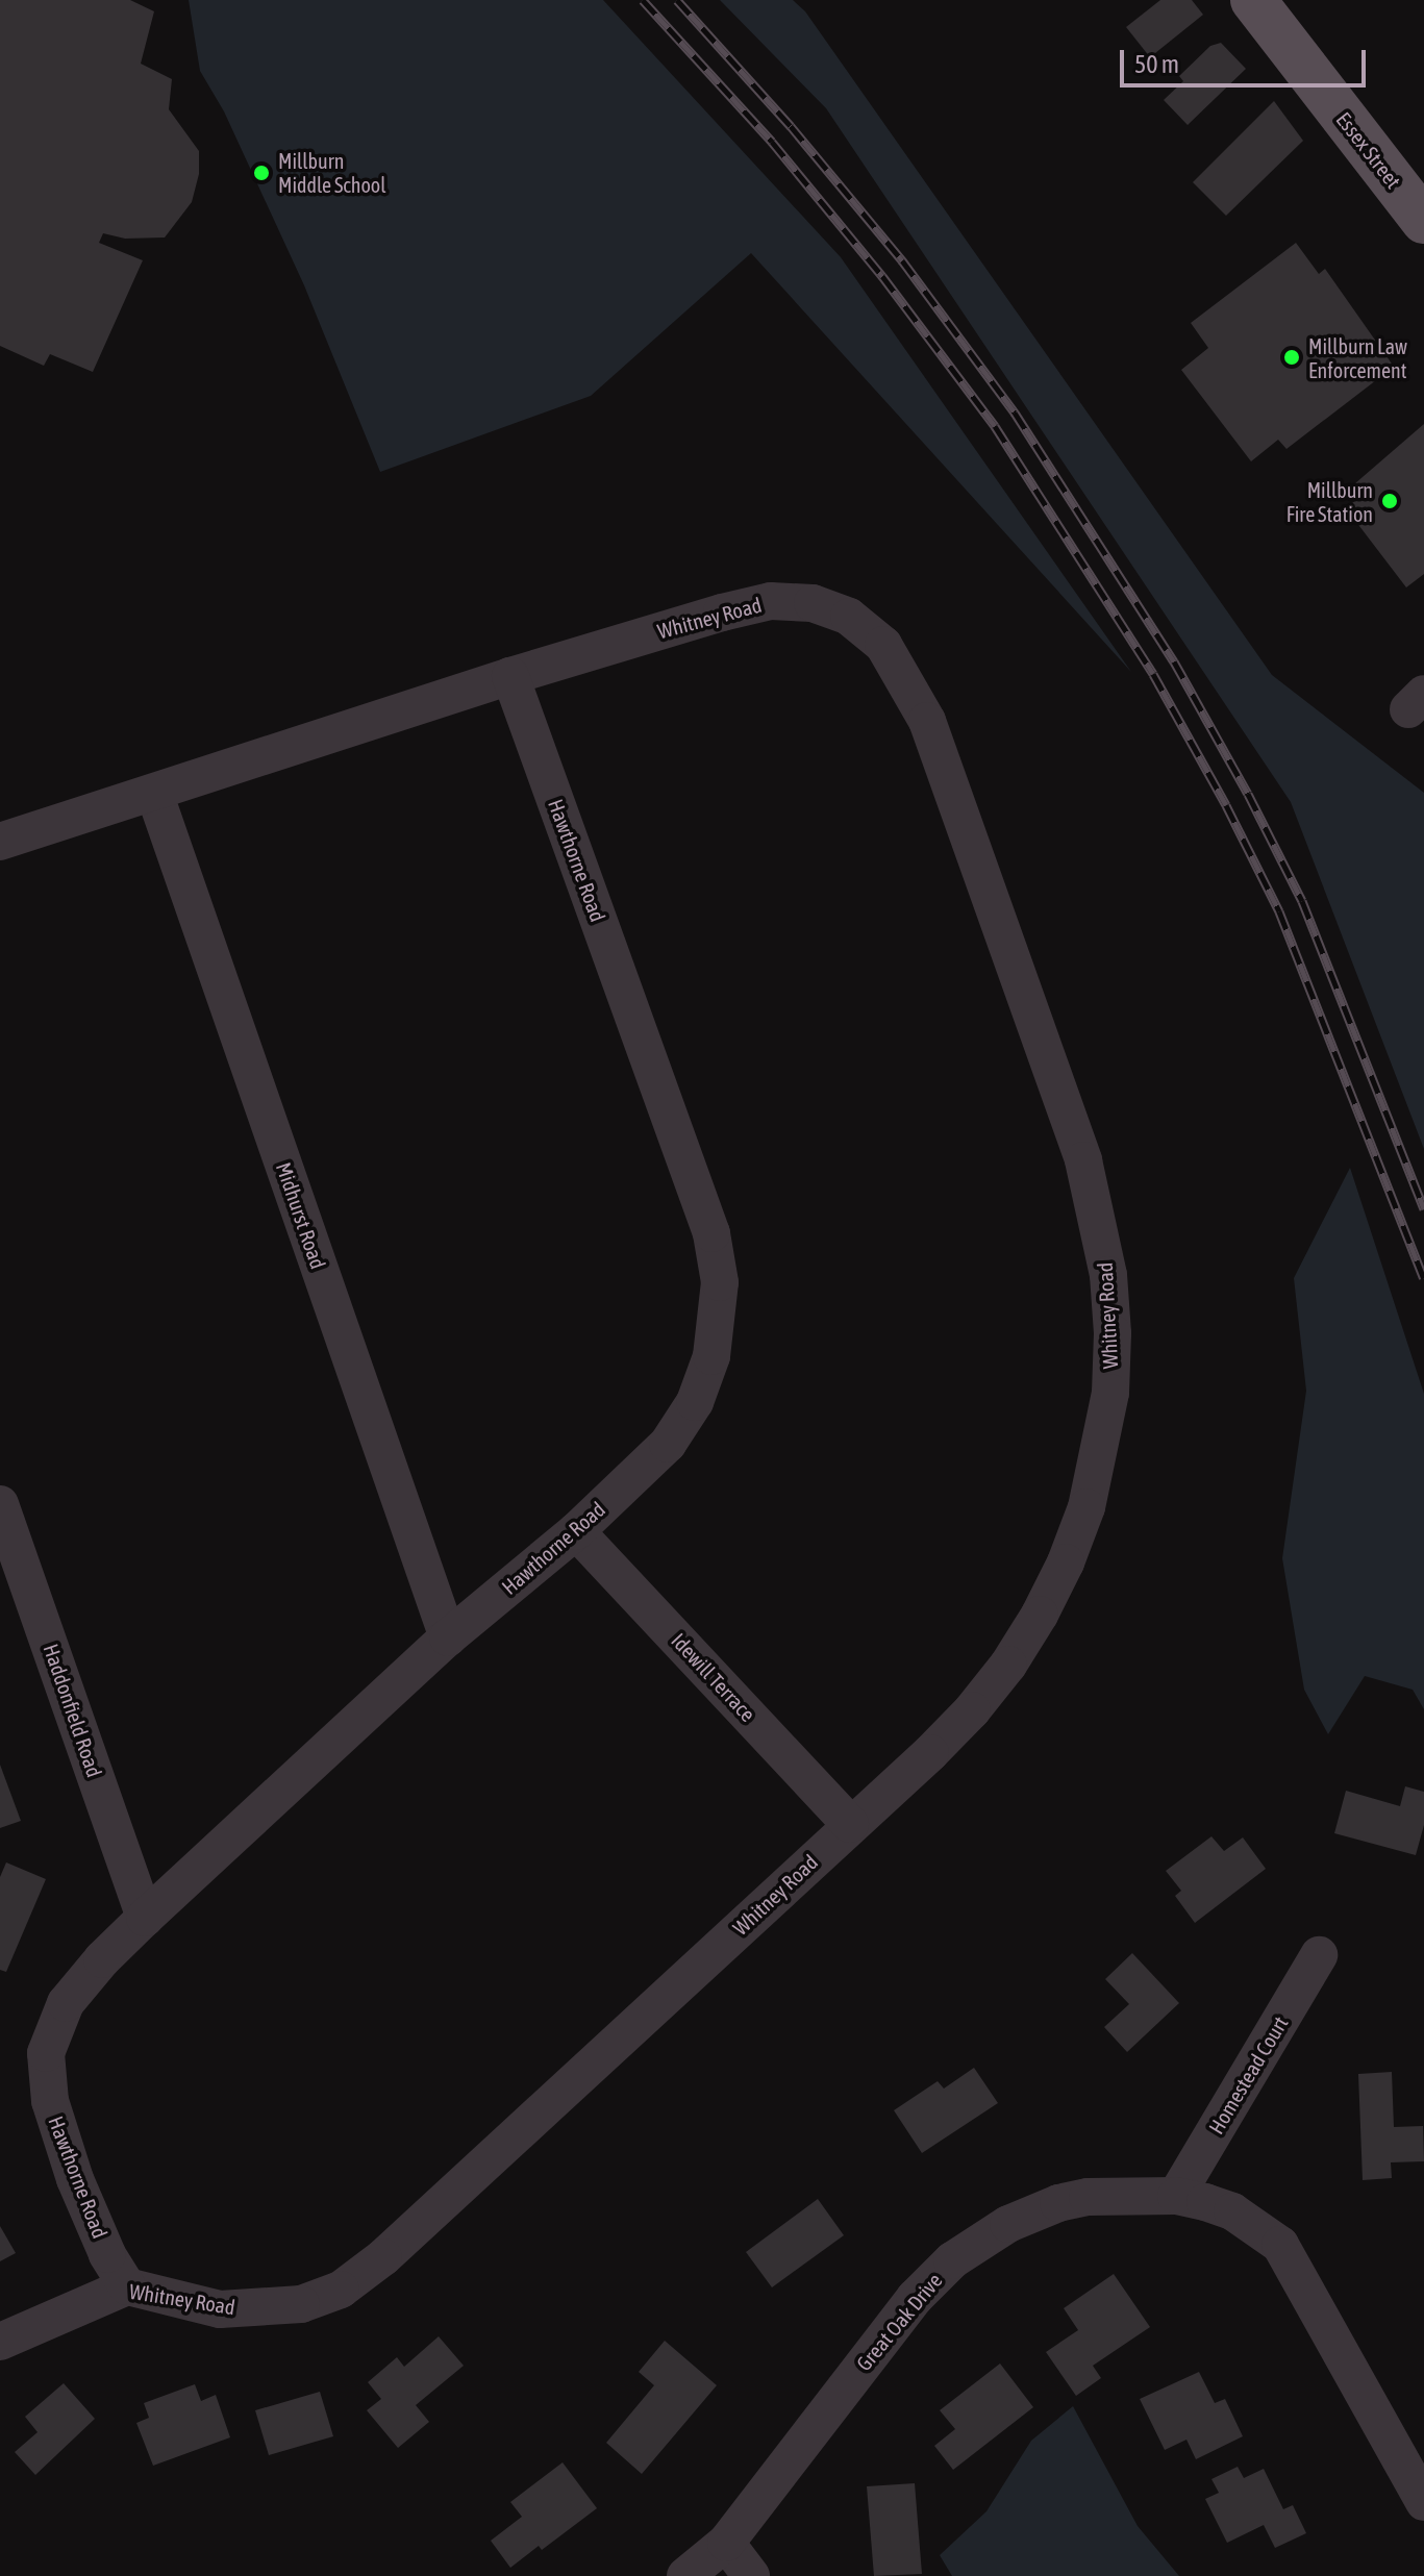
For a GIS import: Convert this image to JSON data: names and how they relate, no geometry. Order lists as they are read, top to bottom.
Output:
{
  "streets": {
    "main road": ["Essex Street"],
    "street": [
      "Whitney Road",
      "Hawthorne Road",
      "Midhurst Road",
      "Idewill Terrace",
      "Haddonfield Road",
      "Homestead Court",
      "Great Oak Drive"
    ]
  },
  "crossings": [
    ["Whitney Road", "Hawthorne Road"],
    ["Whitney Road", "Midhurst Road"],
    ["Whitney Road", "Idewill Terrace"],
    ["Hawthorne Road", "Midhurst Road"],
    ["Hawthorne Road", "Idewill Terrace"],
    ["Hawthorne Road", "Haddonfield Road"],
    ["Homestead Court", "Great Oak Drive"]
  ],
  "places": ["Millburn Middle School", "Millburn Law Enforcement", "Millburn Fire Station"],
  "scale_bar": "50 m"
}
